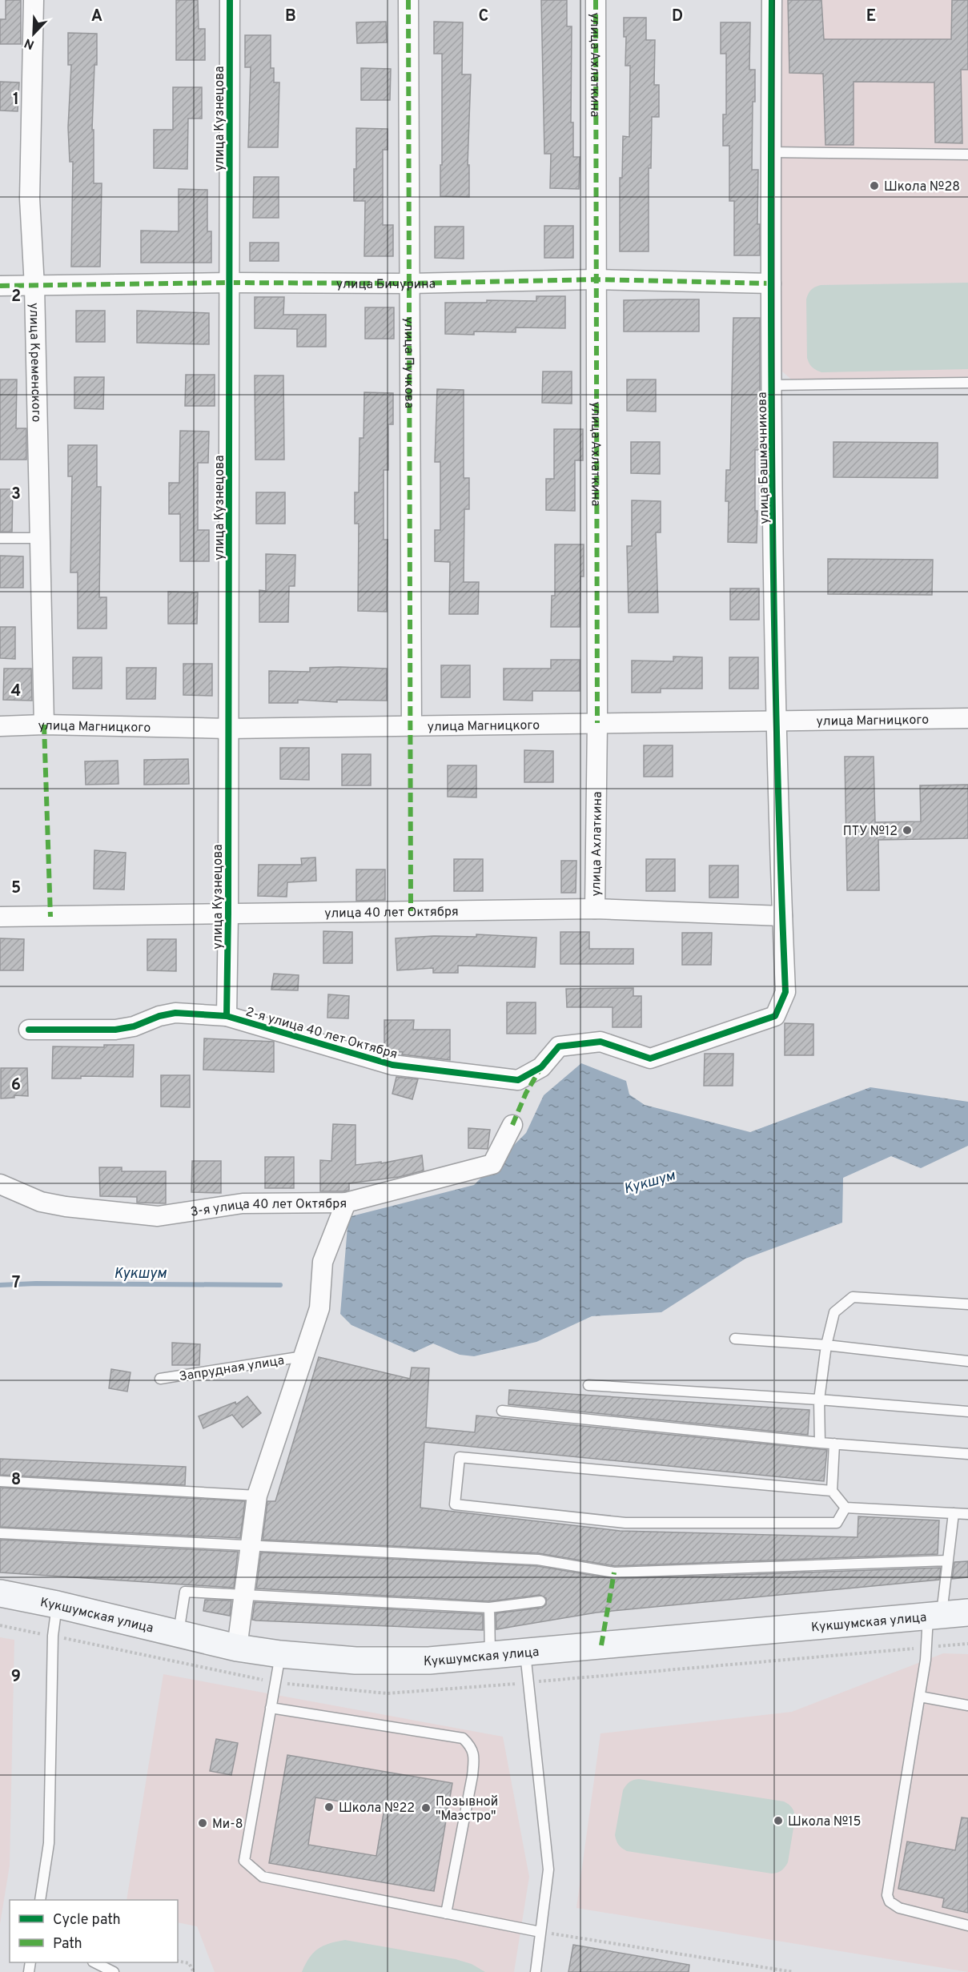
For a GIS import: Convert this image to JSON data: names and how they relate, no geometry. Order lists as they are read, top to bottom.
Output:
{
  "streets": {
    "street": [
      "улица Ахлаткина",
      "улица Кузнецова",
      "улица Бичурина",
      "улица Кременского",
      "улица Пучкова",
      "улица Башмачникова",
      "улица Магницкого",
      "улица 40 лет Октября",
      "2-я улица 40 лет Октября",
      "3-я улица 40 лет Октября",
      "Кукшумская улица"
    ],
    "lane": ["Запрудная улица"]
  },
  "crossings": [
    ["улица Ахлаткина", "улица Бичурина"],
    ["улица Ахлаткина", "улица Магницкого"],
    ["улица Ахлаткина", "улица 40 лет Октября"],
    ["улица Кузнецова", "улица Бичурина"],
    ["улица Кузнецова", "улица Магницкого"],
    ["улица Кузнецова", "улица 40 лет Октября"],
    ["улица Кузнецова", "2-я улица 40 лет Октября"],
    ["улица Бичурина", "улица Кременского"],
    ["улица Бичурина", "улица Пучкова"],
    ["улица Бичурина", "улица Башмачникова"],
    ["улица Кременского", "улица Магницкого"],
    ["улица Пучкова", "улица Магницкого"],
    ["улица Башмачникова", "улица Магницкого"],
    ["улица Башмачникова", "улица 40 лет Октября"],
    ["улица Башмачникова", "2-я улица 40 лет Октября"],
    ["улица 40 лет Октября", "2-я улица 40 лет Октября"]
  ],
  "water": ["Кукшум"],
  "places": [
    "Школа №28",
    "ПТУ №12",
    "Школа №22",
    "Позывной \"Маэстро\"",
    "Школа №15",
    "Ми-8"
  ],
  "legend": ["Cycle path", "Path"],
  "north": "bottom left",
  "grid": {
    "columns": [
      "A",
      "B",
      "C",
      "D",
      "E"
    ],
    "rows": [
      "1",
      "2",
      "3",
      "4",
      "5",
      "6",
      "7",
      "8",
      "9"
    ]
  }
}
